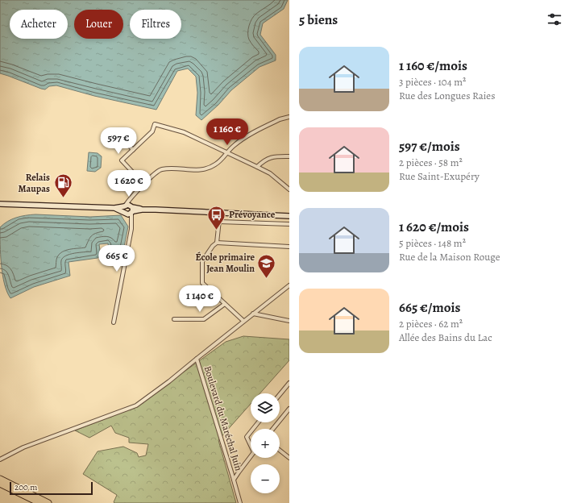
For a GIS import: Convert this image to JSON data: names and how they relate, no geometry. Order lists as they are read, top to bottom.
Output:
{
  "streets": {
    "street": ["Boulevard du Maréchal Juin"]
  },
  "places": {
    "fuel station": ["Relais Maupas"],
    "bus stop": ["Prévoyance"],
    "school or university": ["École primaire Jean Moulin"]
  },
  "scale_bar": "200 m",
  "page": {
    "heading": "5 biens",
    "chip": ["Acheter", "Louer", "Filtres"],
    "list": [
      {
        "name": "1 160 €/mois",
        "note": "3 pièces · 104 m² · Rue des Longues Raies"
      },
      {
        "name": "597 €/mois",
        "note": "2 pièces · 58 m² · Rue Saint-Exupéry"
      },
      {
        "name": "1 620 €/mois",
        "note": "5 pièces · 148 m² · Rue de la Maison Rouge"
      },
      {
        "name": "665 €/mois",
        "note": "2 pièces · 62 m² · Allée des Bains du Lac"
      }
    ],
    "price": [
      "1 160 €",
      "597 €",
      "1 620 €",
      "665 €",
      "1 140 €"
    ],
    "map_buttons": ["+", "−"],
    "scale": "200 m"
  }
}
